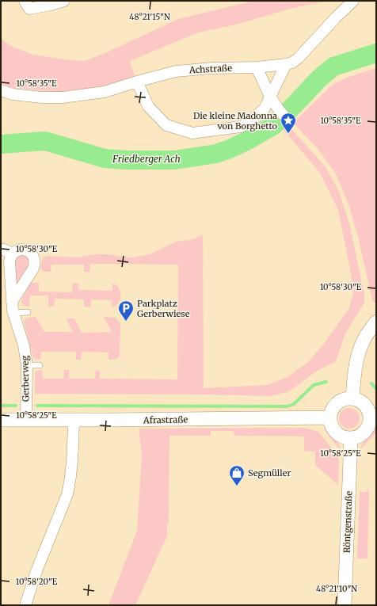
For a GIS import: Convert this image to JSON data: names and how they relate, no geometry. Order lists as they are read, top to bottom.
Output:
{
  "streets": {
    "street": [
      "Achstraße",
      "Gerberweg",
      "Afrastraße",
      "Röntgenstraße"
    ]
  },
  "crossings": [
    ["Gerberweg", "Afrastraße"],
    ["Afrastraße", "Röntgenstraße"]
  ],
  "water": ["Friedberger Ach"],
  "places": {
    "place": ["Die kleine Madonna von Borghetto"],
    "parking": ["Parkplatz Gerberwiese"],
    "shop": ["Segmüller"]
  },
  "coordinates": [
    "48°21'15\"N",
    "10°58'35\"E",
    "10°58'30\"E",
    "10°58'25\"E",
    "10°58'20\"E",
    "48°21'10\"N"
  ]
}
